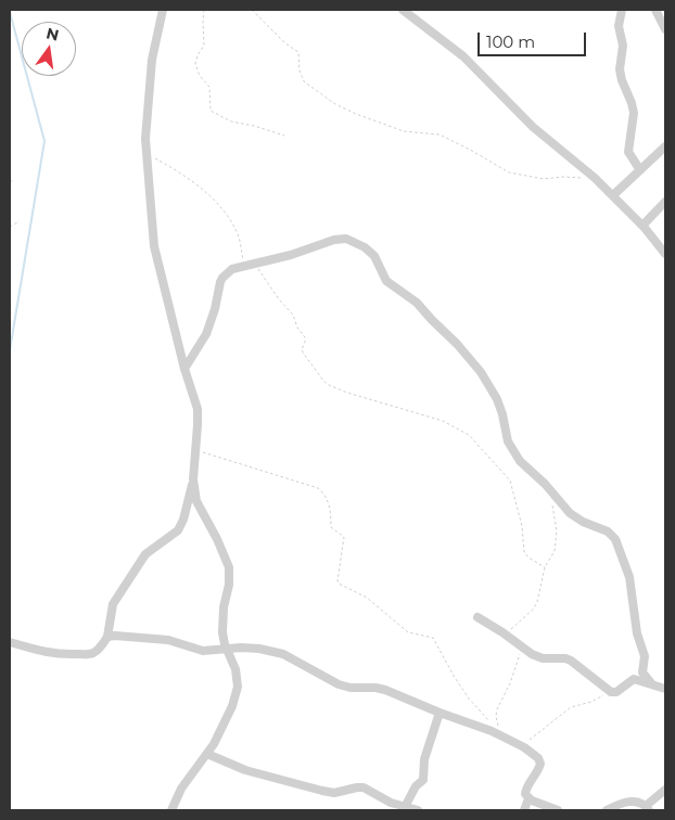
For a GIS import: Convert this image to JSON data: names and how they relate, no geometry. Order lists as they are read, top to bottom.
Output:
{
  "scale_bar": "100 m",
  "north": "top"
}
